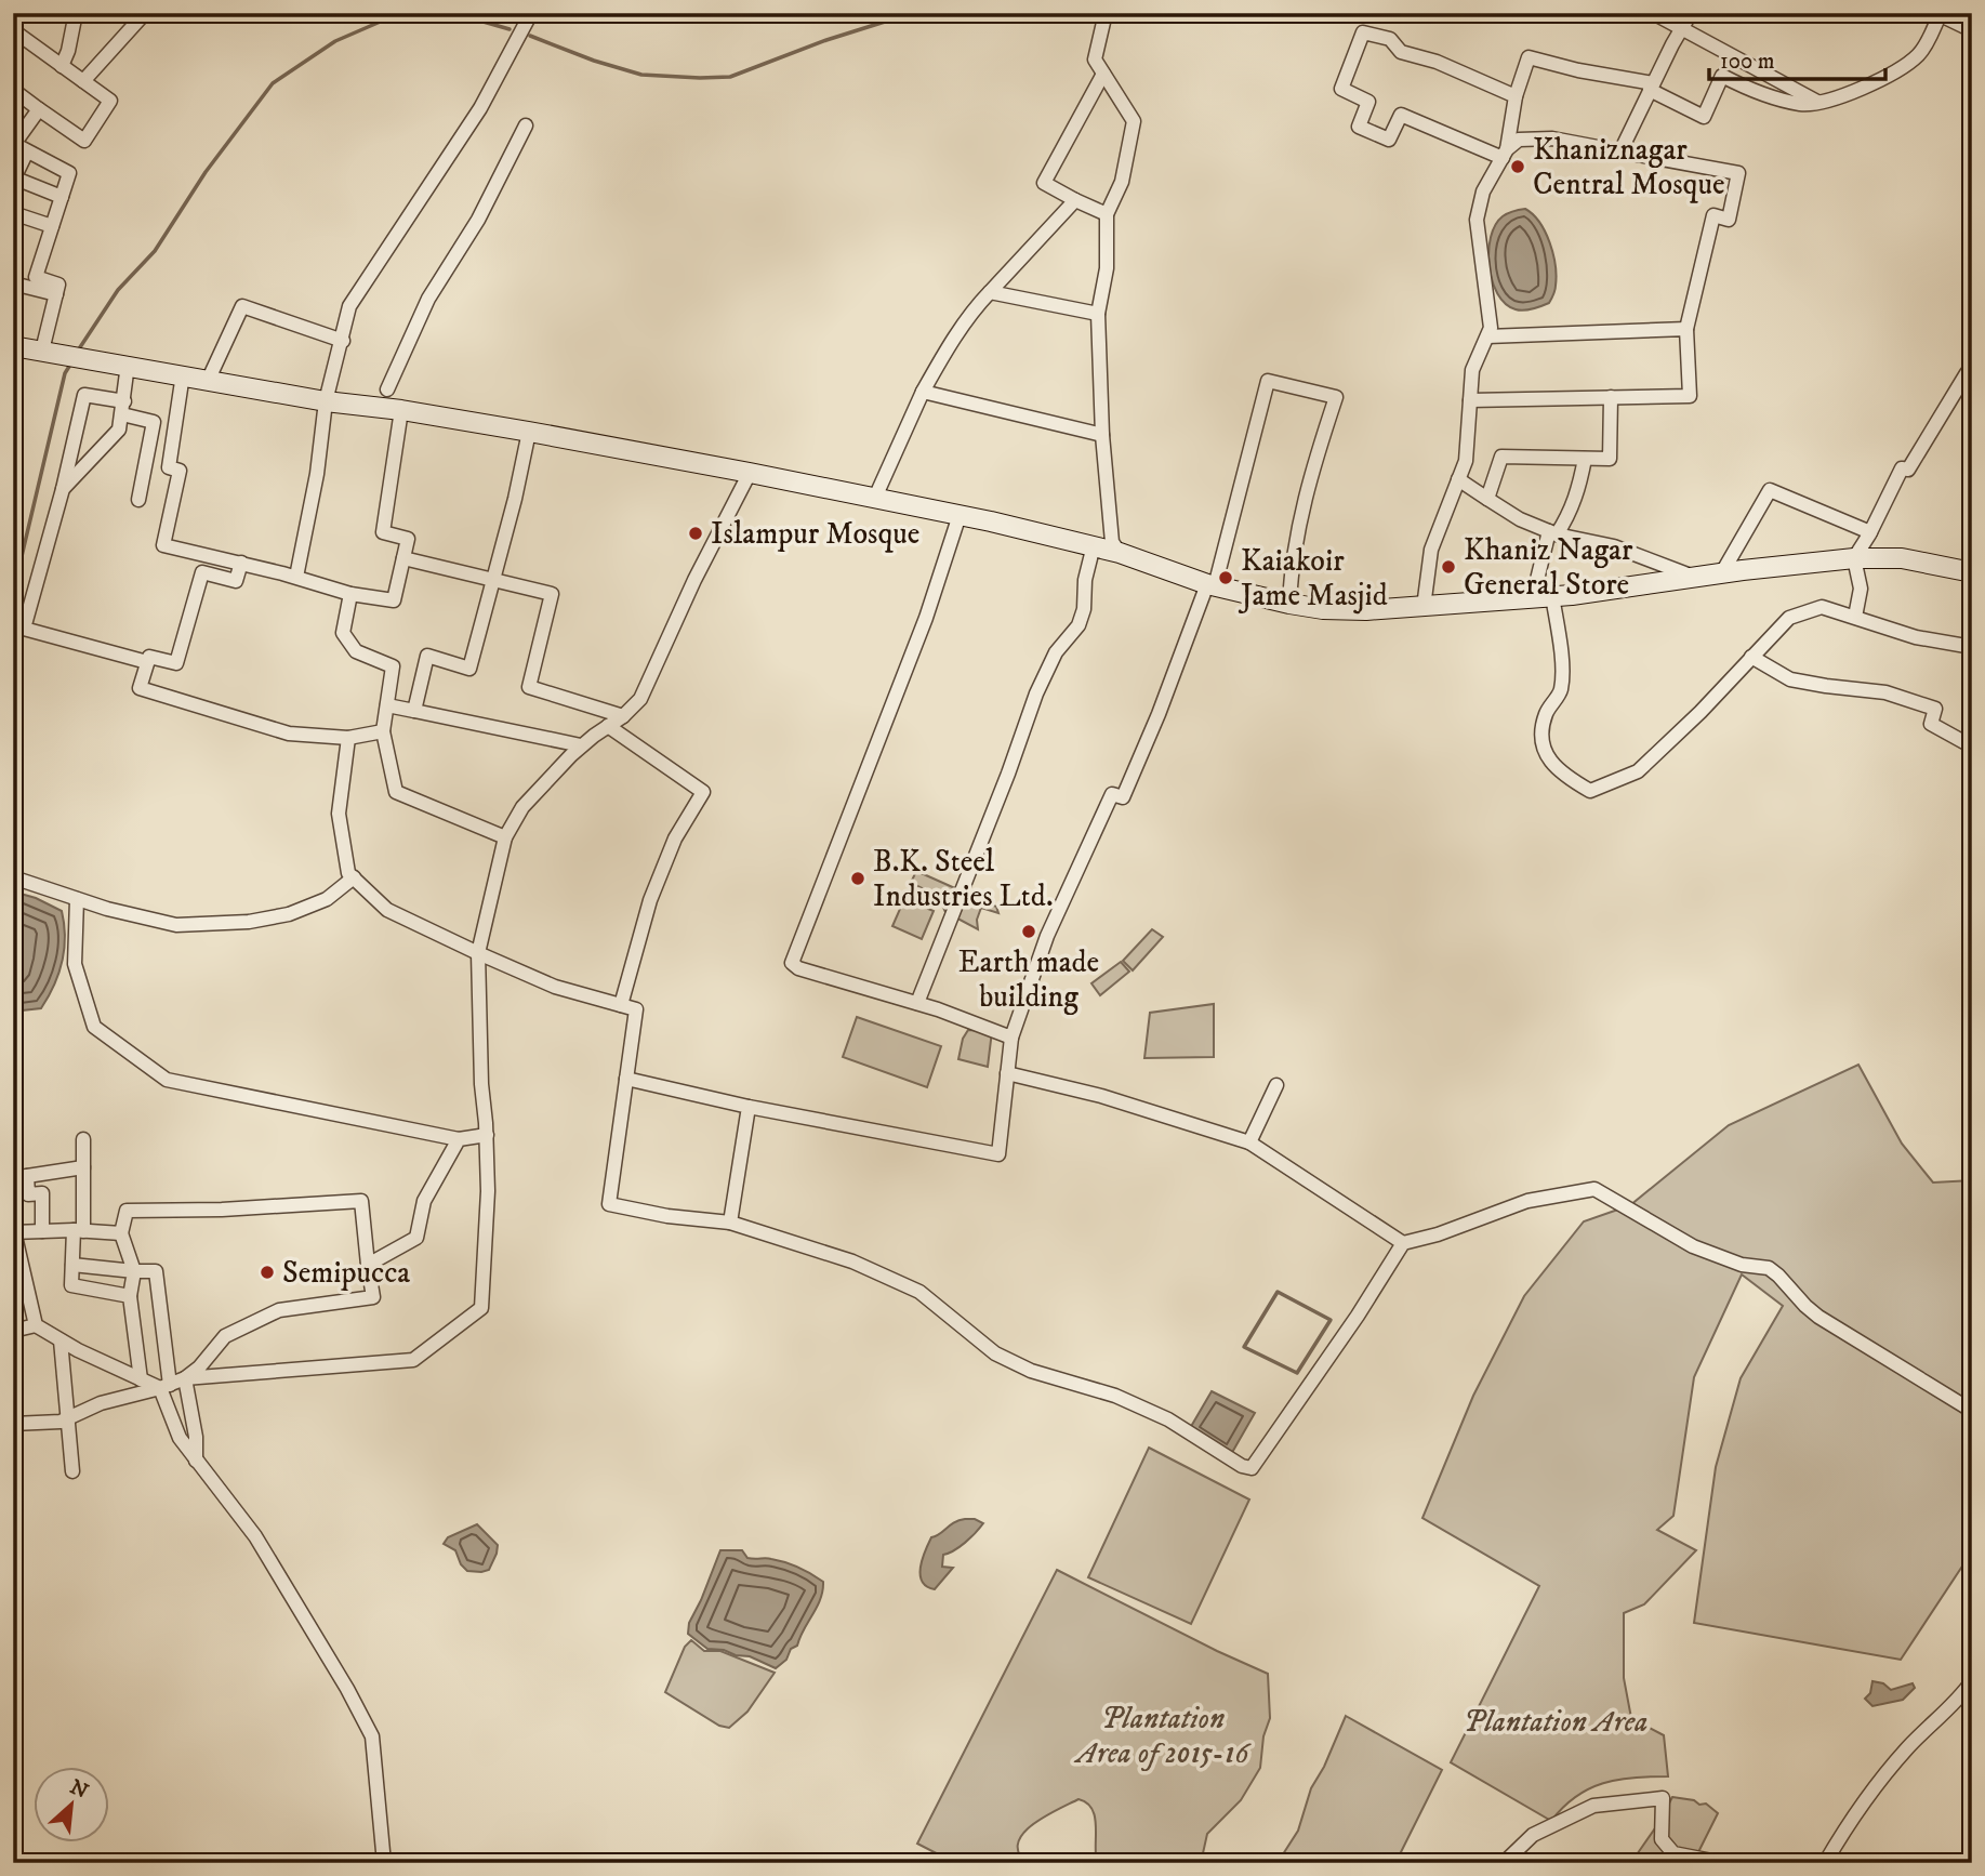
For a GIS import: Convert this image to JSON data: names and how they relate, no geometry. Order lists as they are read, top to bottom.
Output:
{
  "parks": ["Plantation Area of 2015-16", "Plantation Area"],
  "places": [
    "Khaniznagar Central Mosque",
    "Islampur Mosque",
    "Khaniz Nagar General Store",
    "Kaiakoir Jame Masjid",
    "B.K. Steel Industries Ltd.",
    "Earth made building",
    "Semipucca"
  ],
  "scale_bar": "100 m",
  "north": "top right"
}
